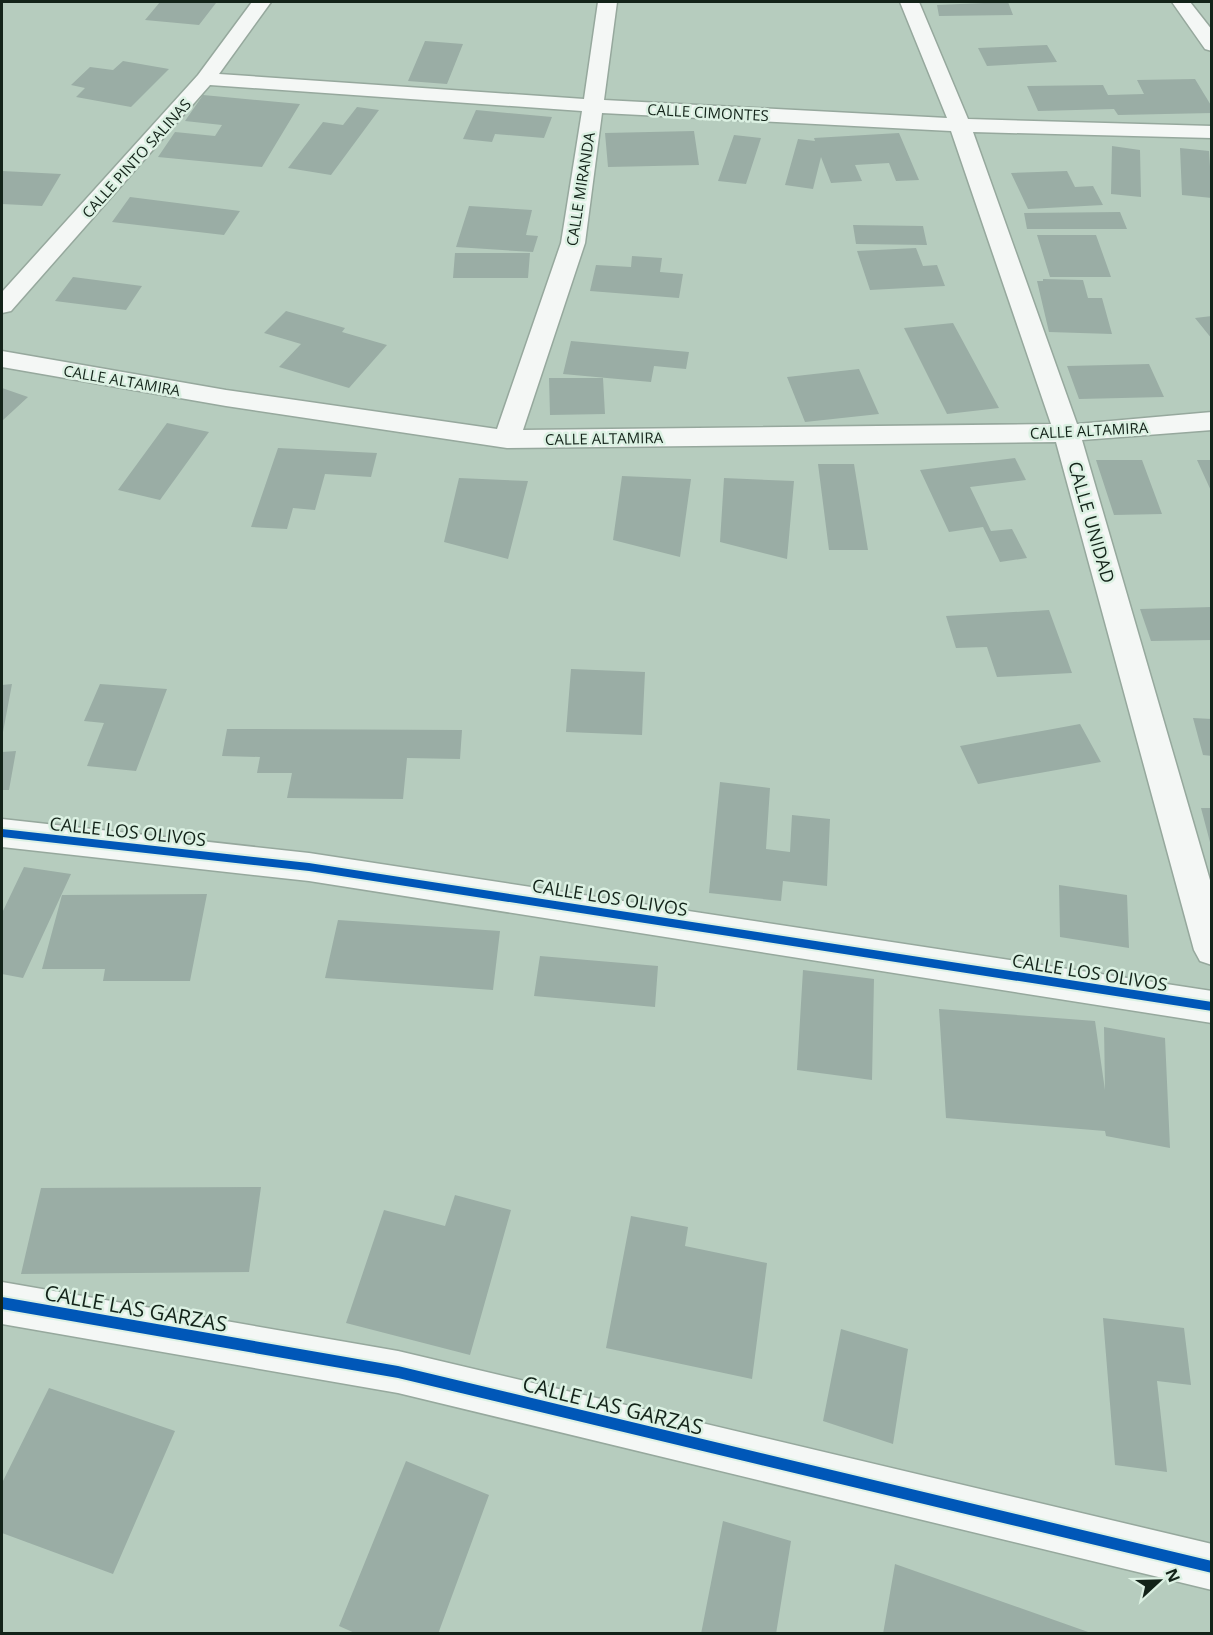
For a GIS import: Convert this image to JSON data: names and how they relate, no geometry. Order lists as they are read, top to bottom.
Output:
{
  "streets": {
    "street": [
      "CALLE CIMONTES",
      "CALLE PINTO SALINAS",
      "CALLE MIRANDA",
      "CALLE ALTAMIRA",
      "CALLE UNIDAD",
      "CALLE LOS OLIVOS",
      "CALLE LAS GARZAS"
    ]
  },
  "crossings": [
    ["CALLE CIMONTES", "CALLE PINTO SALINAS"],
    ["CALLE CIMONTES", "CALLE MIRANDA"],
    ["CALLE CIMONTES", "CALLE UNIDAD"],
    ["CALLE MIRANDA", "CALLE ALTAMIRA"],
    ["CALLE ALTAMIRA", "CALLE UNIDAD"]
  ],
  "north": "right"
}
